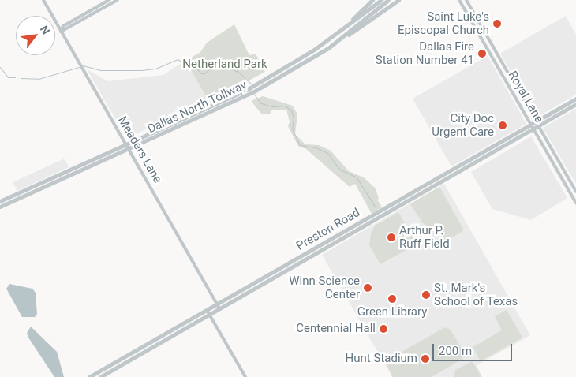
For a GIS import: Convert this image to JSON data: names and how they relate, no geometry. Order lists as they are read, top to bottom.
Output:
{
  "streets": {
    "highway": ["Dallas North Tollway"],
    "main road": ["Preston Road"],
    "street": ["Royal Lane", "Meaders Lane"]
  },
  "crossings": [
    ["Royal Lane", "Preston Road"],
    ["Meaders Lane", "Preston Road"]
  ],
  "parks": ["Netherland Park"],
  "places": [
    "Saint Luke's Episcopal Church",
    "Dallas Fire Station Number 41",
    "City Doc Urgent Care",
    "Arthur P. Ruff Field",
    "Winn Science Center",
    "St. Mark's School of Texas",
    "Green Library",
    "Centennial Hall",
    "Hunt Stadium"
  ],
  "scale_bar": "200 m",
  "north": "top right"
}
